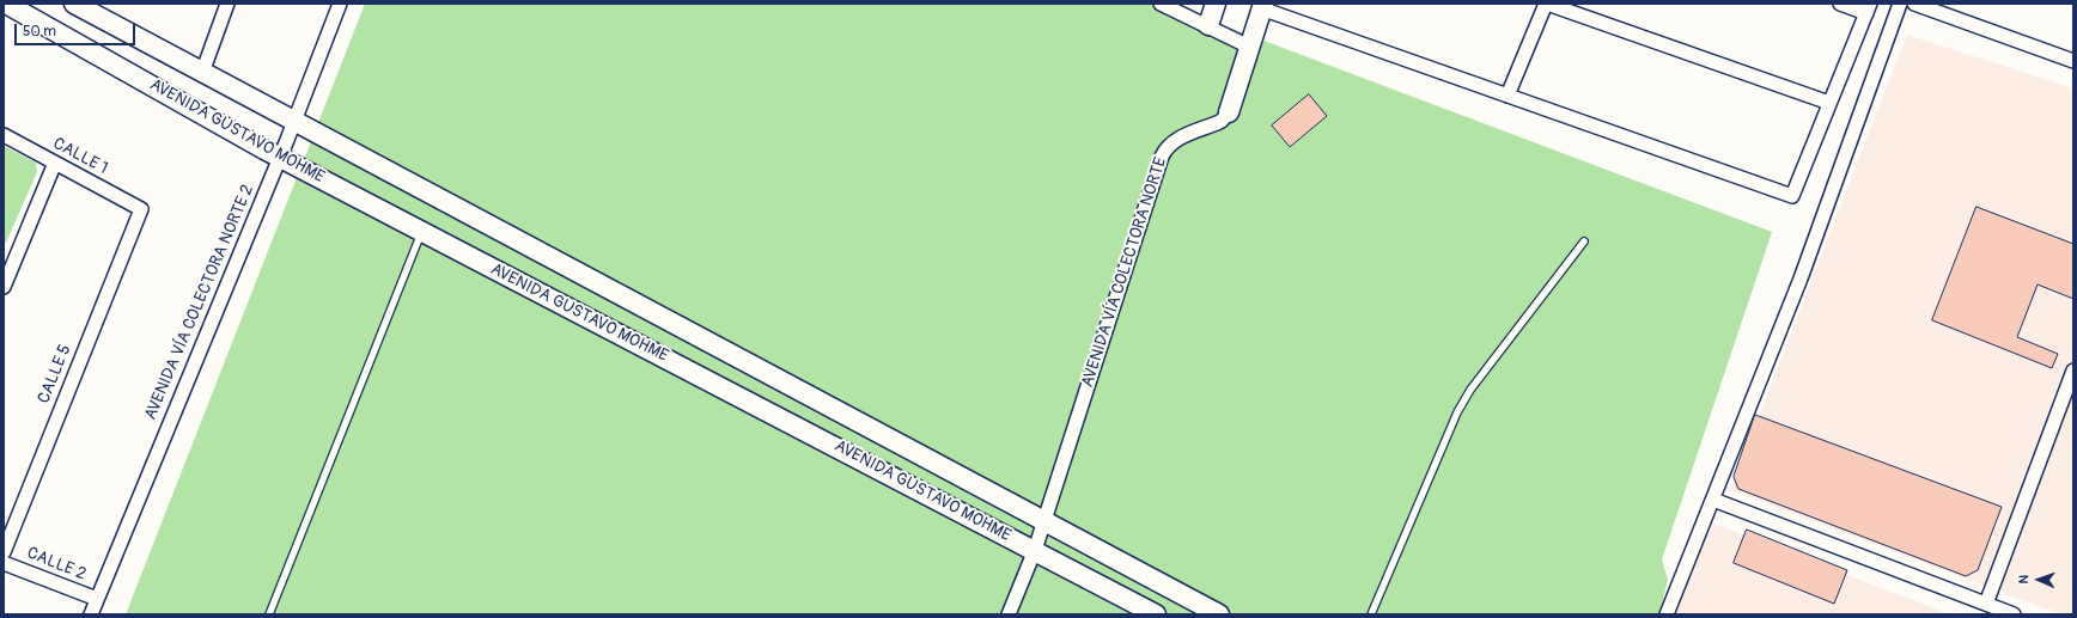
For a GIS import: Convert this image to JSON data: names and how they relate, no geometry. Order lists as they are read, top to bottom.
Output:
{
  "streets": {
    "street": [
      "AVENIDA GUSTAVO MOHME",
      "CALLE 1",
      "AVENIDA VÍA COLECTORA NORTE",
      "AVENIDA VÍA COLECTORA NORTE 2",
      "CALLE 5",
      "CALLE 2"
    ]
  },
  "crossings": [
    ["AVENIDA GUSTAVO MOHME", "AVENIDA VÍA COLECTORA NORTE"],
    ["AVENIDA GUSTAVO MOHME", "AVENIDA VÍA COLECTORA NORTE 2"],
    ["CALLE 1", "CALLE 5"],
    ["AVENIDA VÍA COLECTORA NORTE 2", "CALLE 2"]
  ],
  "scale_bar": "50 m",
  "north": "left"
}
